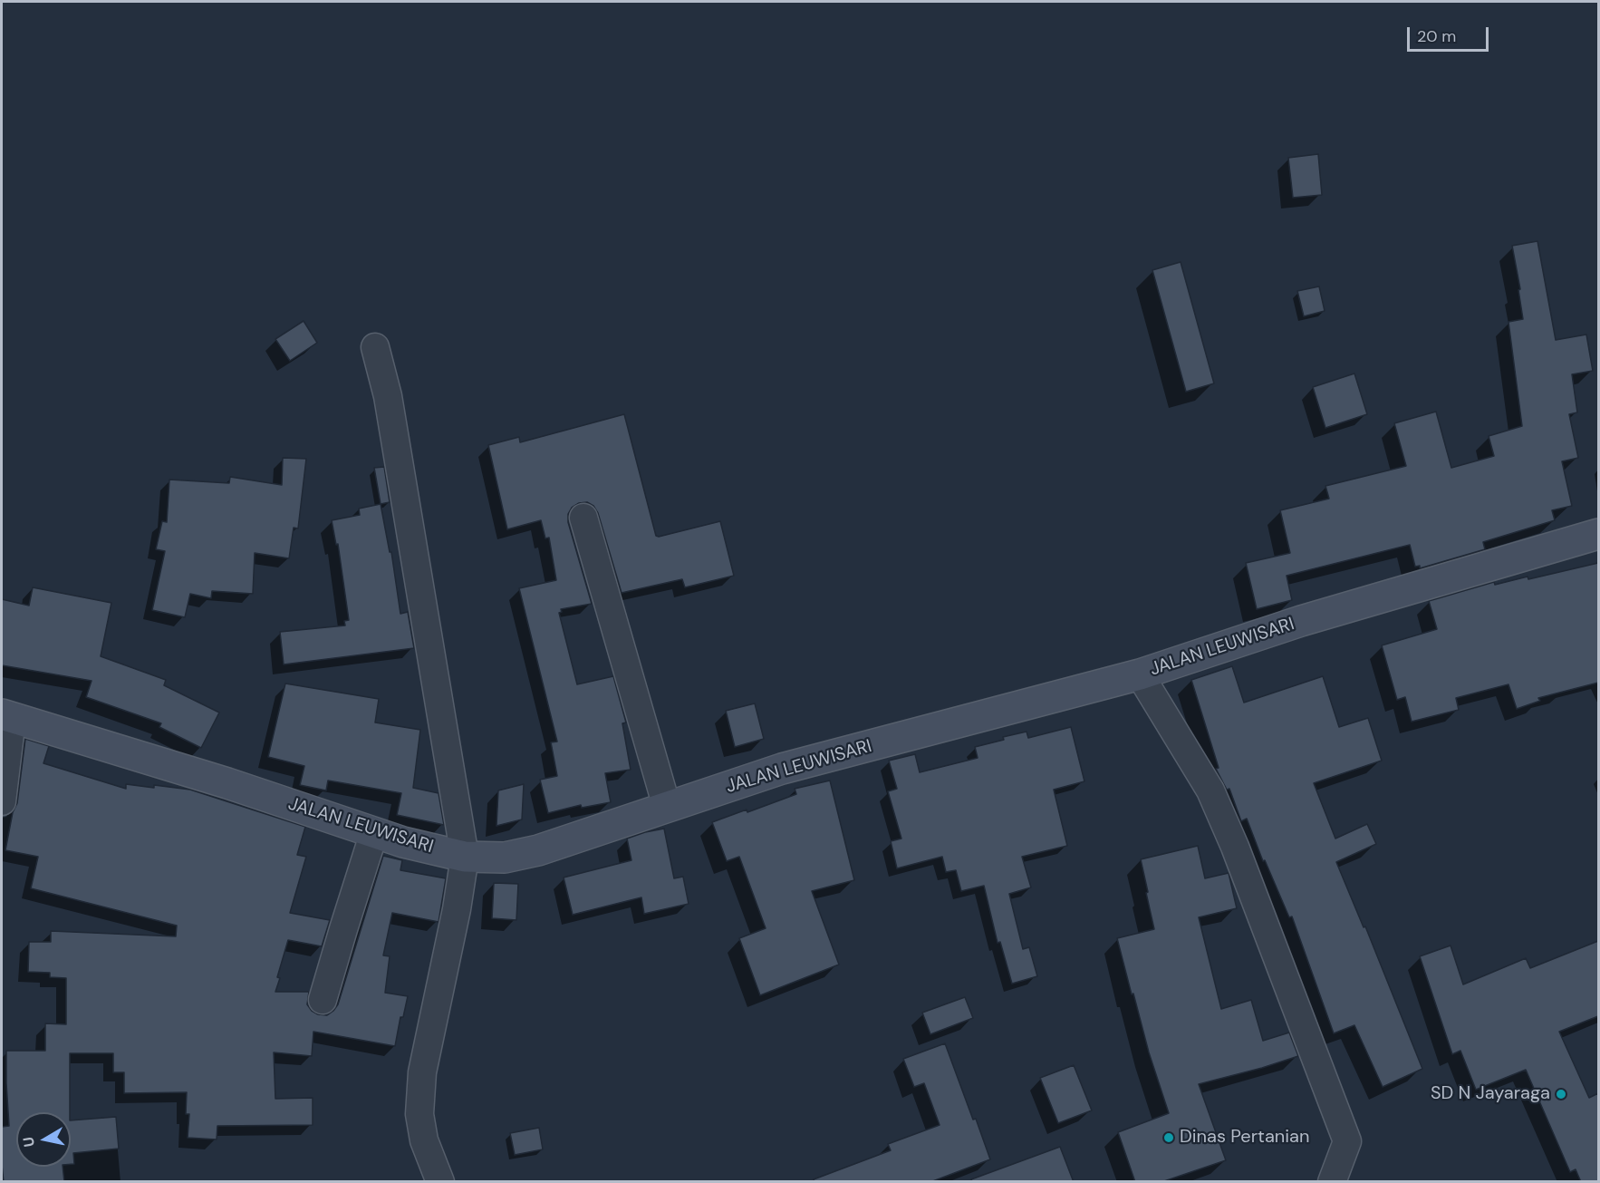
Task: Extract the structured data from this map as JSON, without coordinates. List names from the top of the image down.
{
  "streets": {
    "main road": ["JALAN LEUWISARI"]
  },
  "places": ["SD N Jayaraga", "Dinas Pertanian"],
  "scale_bar": "20 m",
  "north": "left"
}
